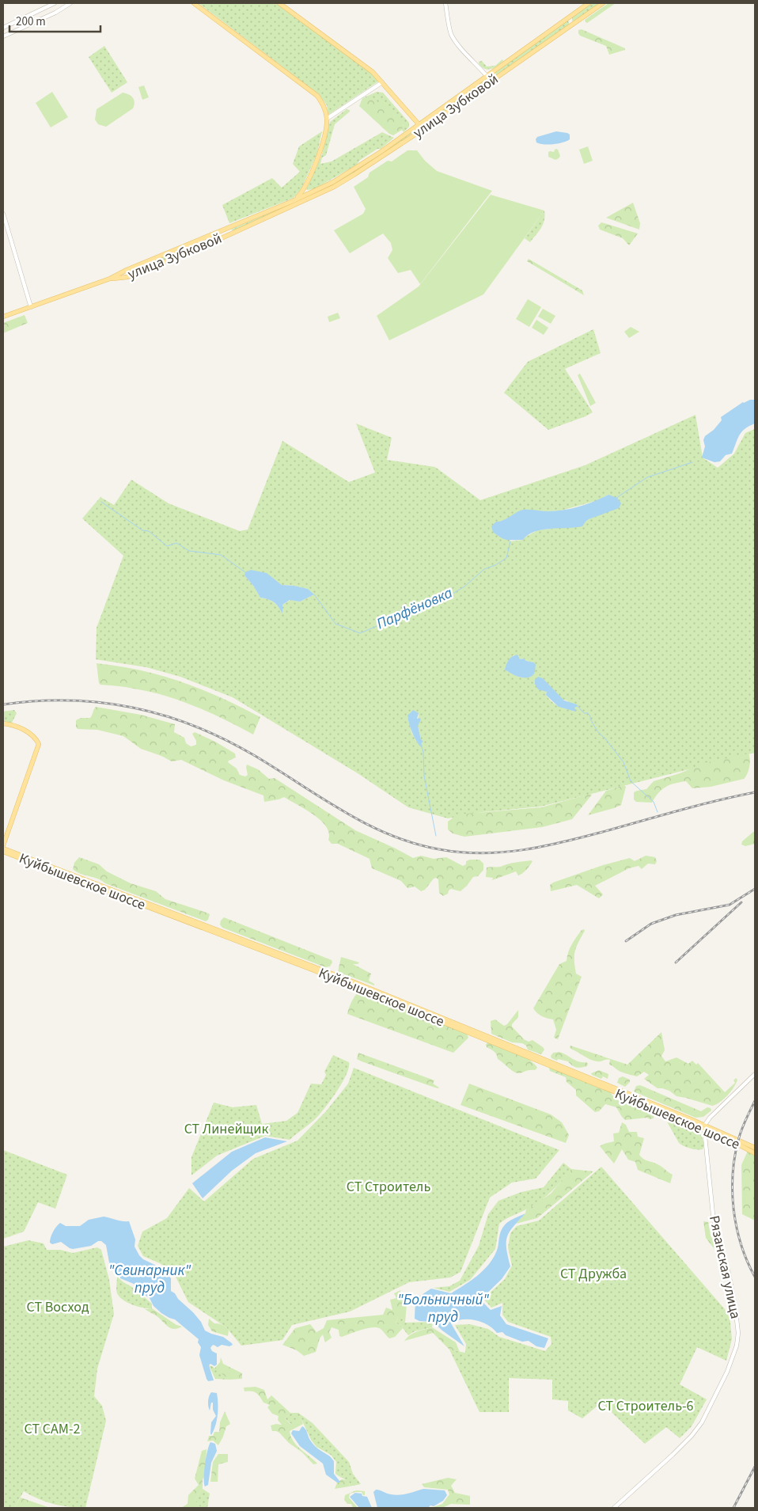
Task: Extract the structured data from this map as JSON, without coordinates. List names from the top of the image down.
{
  "streets": {
    "main road": ["улица Зубковой", "Куйбышевское шоссе"],
    "street": ["Рязанская улица"]
  },
  "crossings": [
    ["Куйбышевское шоссе", "Рязанская улица"]
  ],
  "water": ["Парфёновка", "\"Свинарник\" пруд", "\"Больничный\" пруд"],
  "parks": [
    "СТ Линейщик",
    "СТ Строитель",
    "СТ Дружба",
    "СТ Восход",
    "СТ Строитель-6",
    "СТ САМ-2"
  ],
  "scale_bar": "200 m"
}
